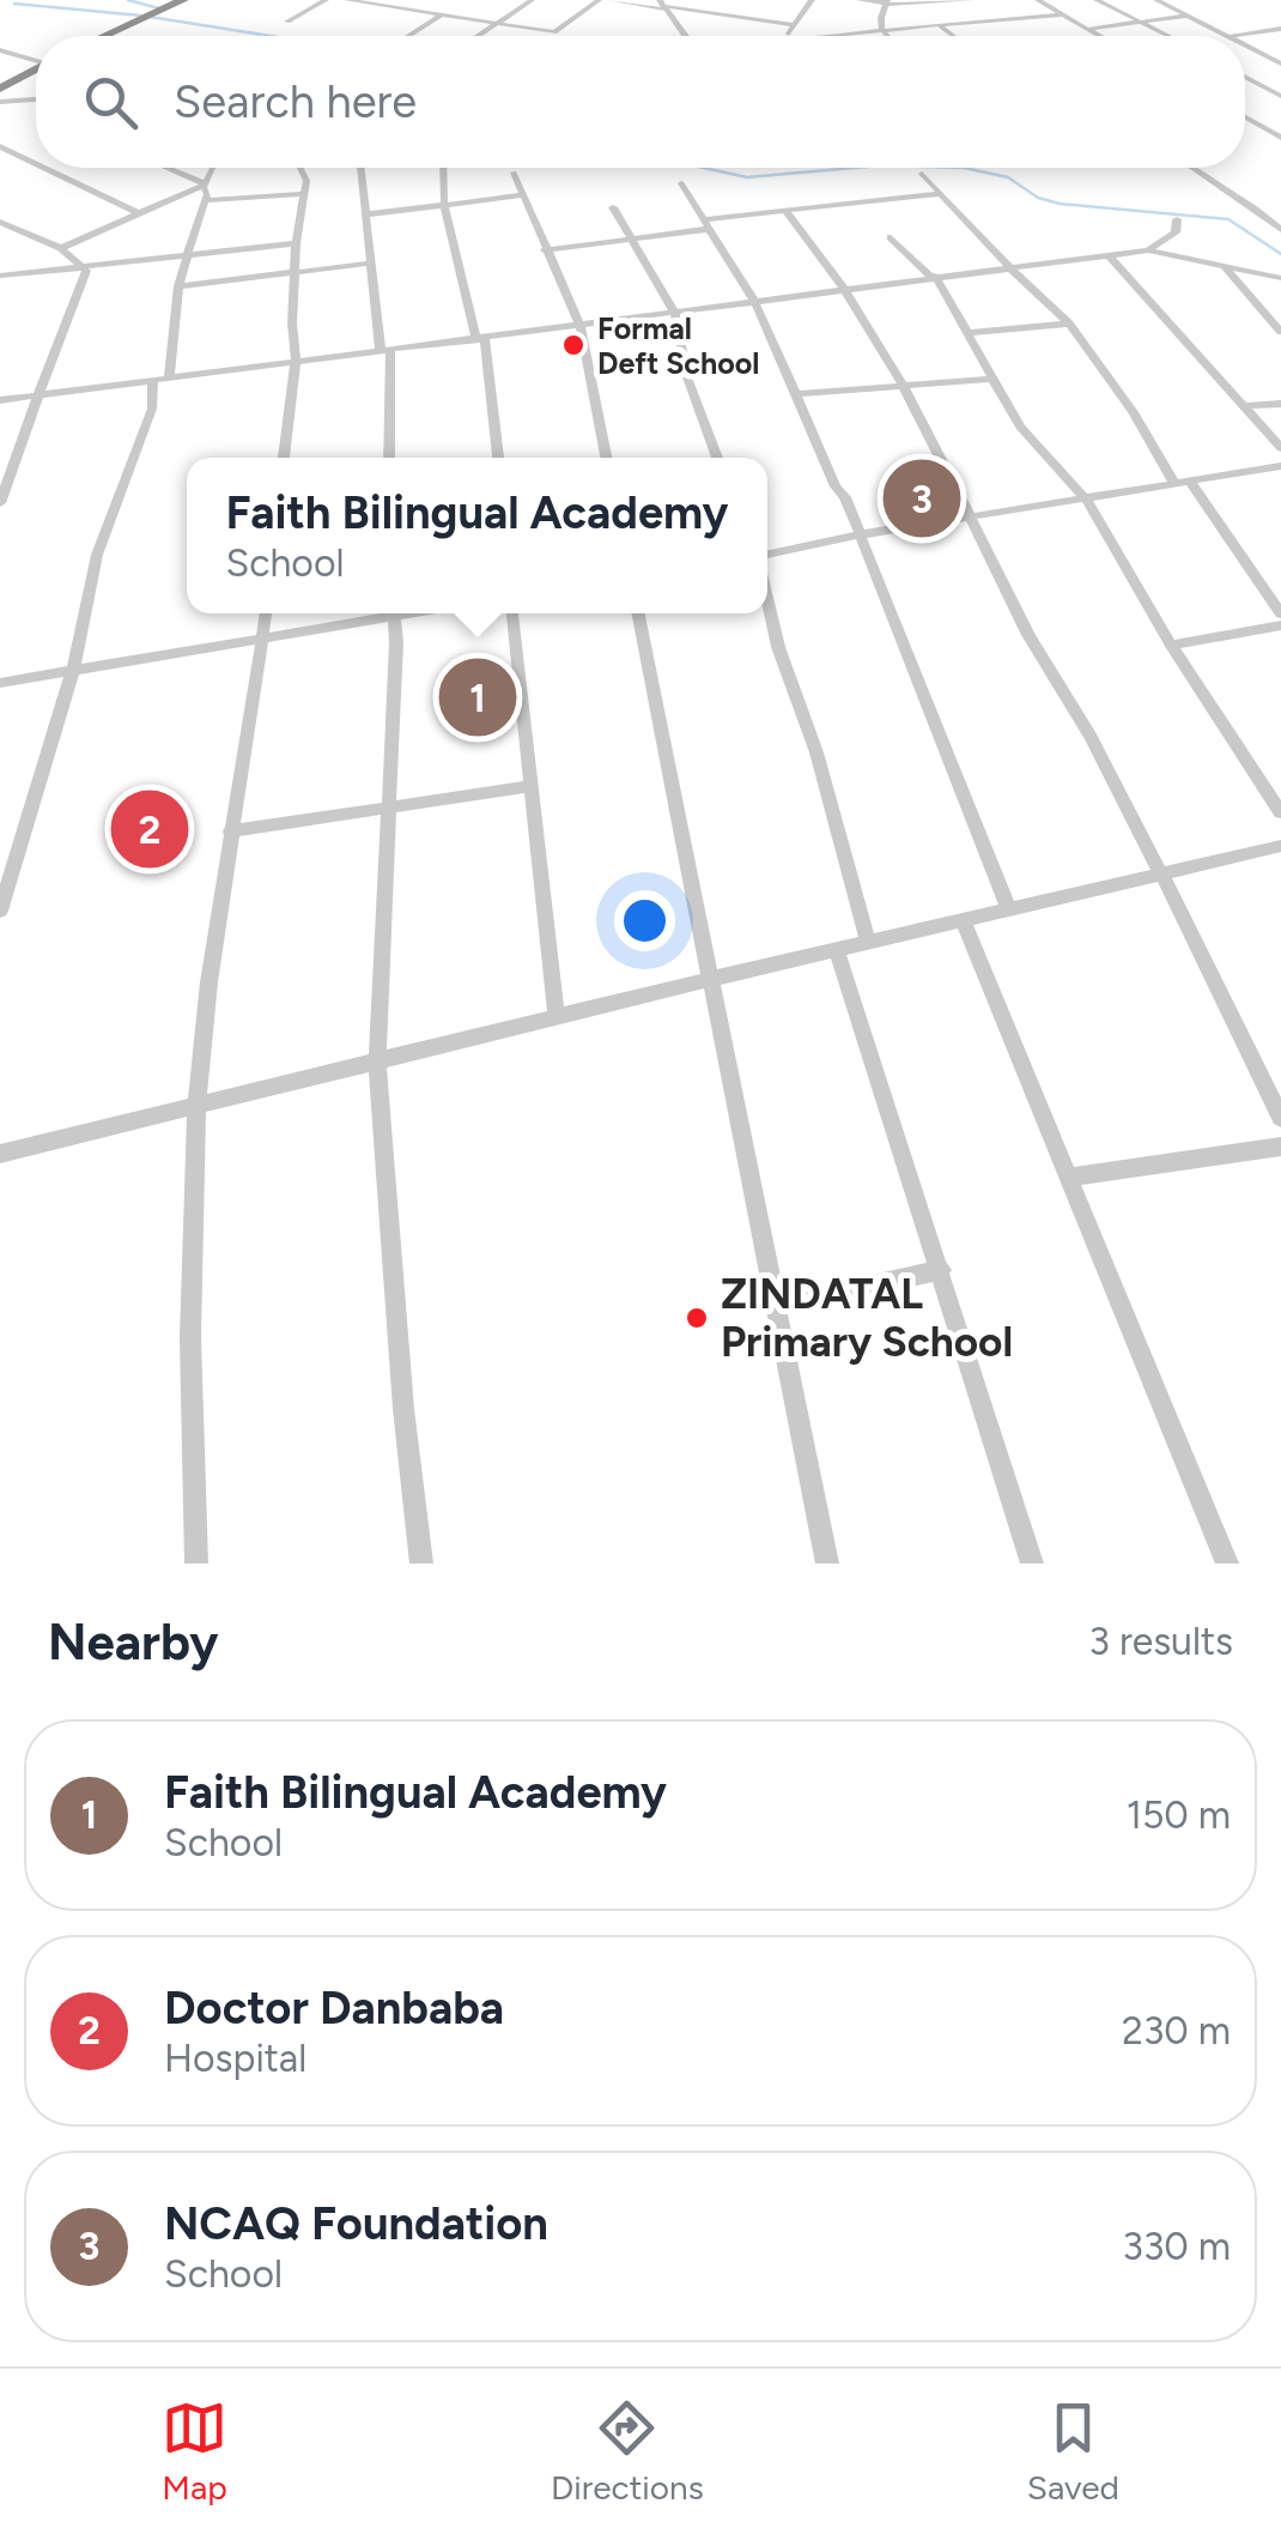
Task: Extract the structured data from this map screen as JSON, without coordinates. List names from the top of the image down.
{
  "places": ["Formal Deft School", "ZINDATAL Primary School"],
  "page": {
    "search": "Search here",
    "pins": ["3", "1", "2"],
    "popup": ["Faith Bilingual Academy", "School"],
    "heading": ["Nearby", "3 results"],
    "list": [
      {
        "mark": "1",
        "name": "Faith Bilingual Academy",
        "note": "School",
        "value": "150 m"
      },
      {
        "mark": "2",
        "name": "Doctor Danbaba",
        "note": "Hospital",
        "value": "230 m"
      },
      {
        "mark": "3",
        "name": "NCAQ Foundation",
        "note": "School",
        "value": "330 m"
      }
    ],
    "nav": ["Map", "Directions", "Saved"]
  }
}
